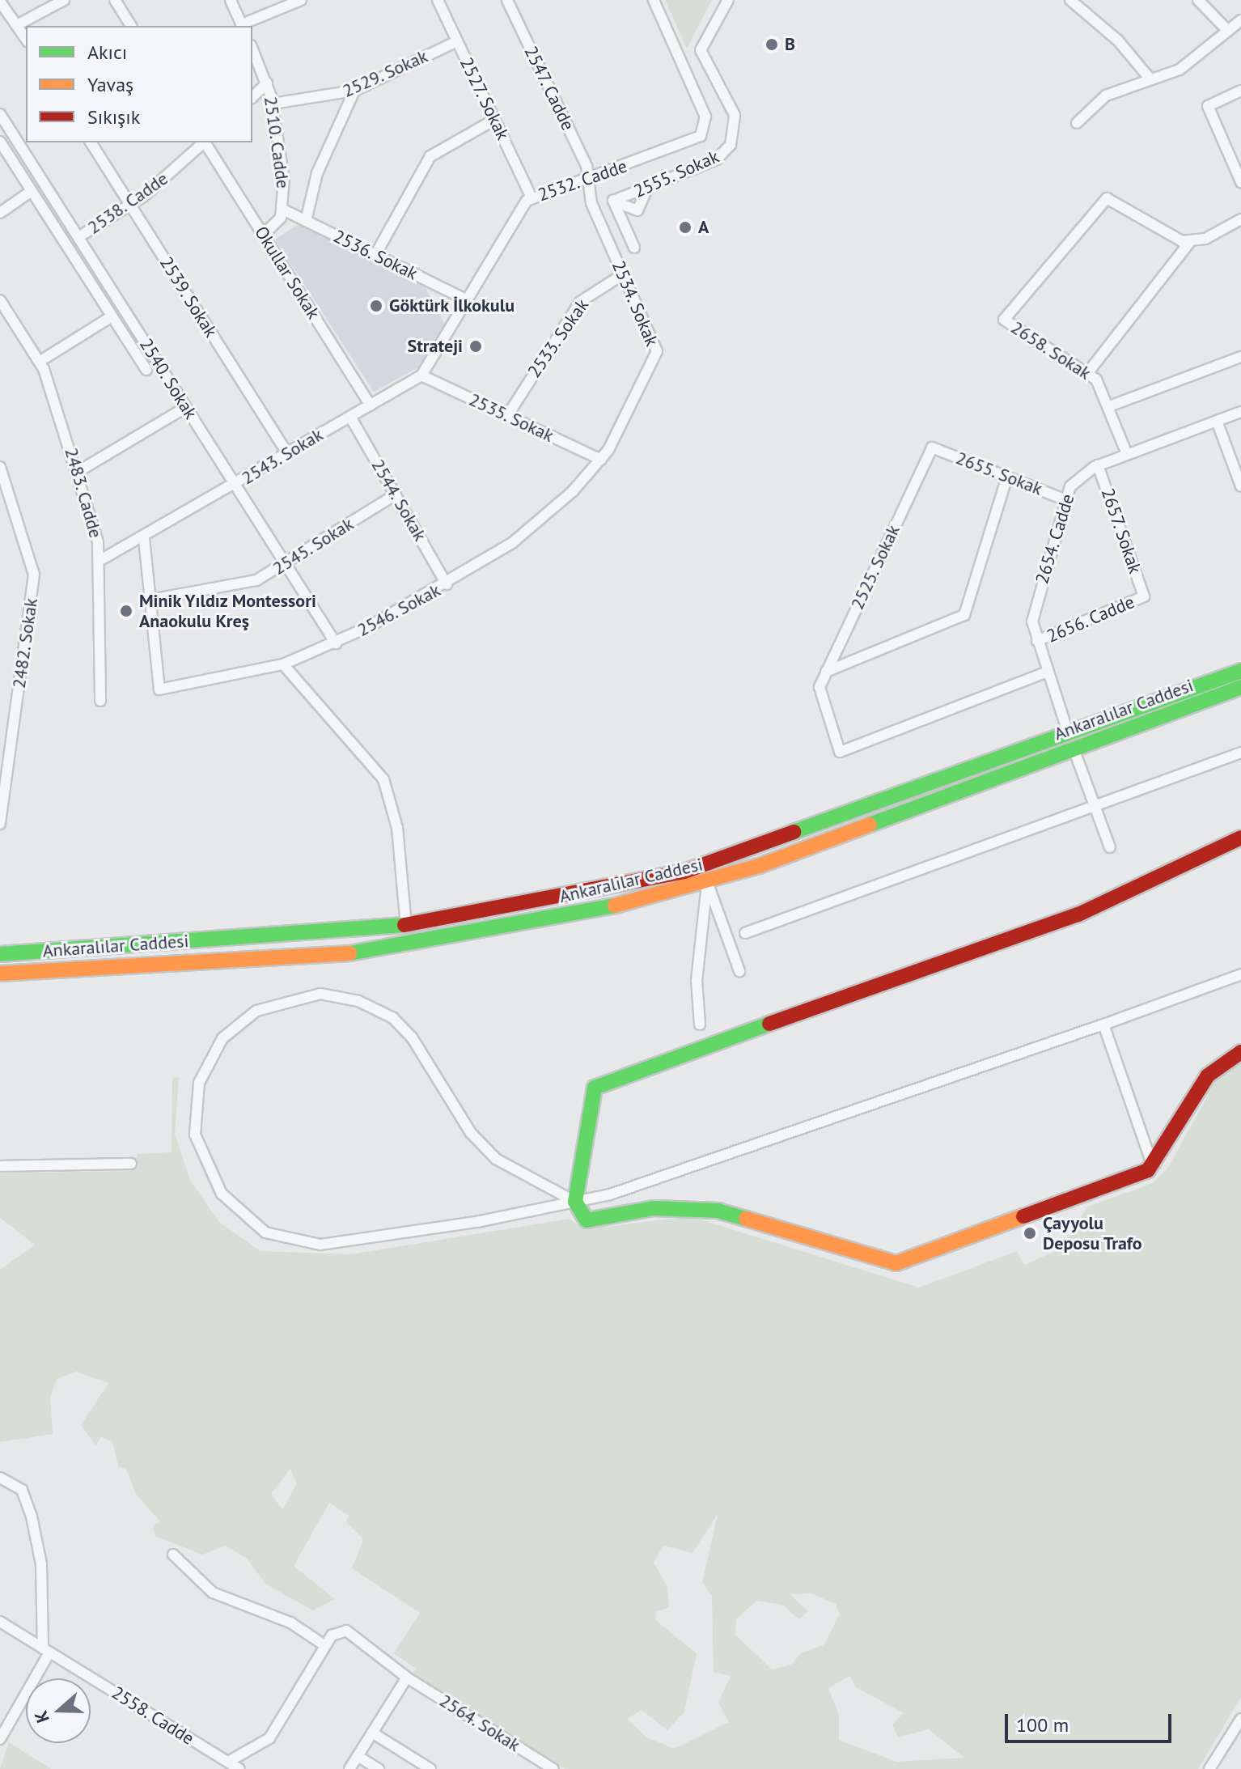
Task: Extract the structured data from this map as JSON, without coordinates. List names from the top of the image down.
{
  "streets": {
    "main road": ["Ankaralılar Caddesi"],
    "street": [
      "2529. Sokak",
      "2547. Cadde",
      "2527. Sokak",
      "2510. Cadde",
      "2555. Sokak",
      "2532. Cadde",
      "2538. Cadde",
      "2536. Sokak",
      "Okullar Sokak",
      "2539. Sokak",
      "2534. Sokak",
      "2533. Sokak",
      "2658. Sokak",
      "2540. Sokak",
      "2535. Sokak",
      "2543. Sokak",
      "2655. Sokak",
      "2483. Cadde",
      "2544. Sokak",
      "2657. Sokak",
      "2654. Cadde",
      "2545. Sokak",
      "2525. Sokak",
      "2546. Sokak",
      "2656. Cadde",
      "2482. Sokak",
      "2558. Cadde",
      "2564. Sokak"
    ]
  },
  "crossings": [
    ["2529. Sokak", "2527. Sokak"],
    ["2529. Sokak", "2510. Cadde"],
    ["2547. Cadde", "2532. Cadde"],
    ["2547. Cadde", "2534. Sokak"],
    ["2527. Sokak", "2532. Cadde"],
    ["2510. Cadde", "2536. Sokak"],
    ["2510. Cadde", "Okullar Sokak"],
    ["2532. Cadde", "2536. Sokak"],
    ["2532. Cadde", "2534. Sokak"],
    ["2532. Cadde", "2535. Sokak"],
    ["2532. Cadde", "2543. Sokak"],
    ["2538. Cadde", "2539. Sokak"],
    ["2538. Cadde", "2540. Sokak"],
    ["Okullar Sokak", "2543. Sokak"],
    ["2539. Sokak", "2543. Sokak"],
    ["2534. Sokak", "2533. Sokak"],
    ["2534. Sokak", "2535. Sokak"],
    ["2534. Sokak", "2546. Sokak"],
    ["2533. Sokak", "2535. Sokak"],
    ["2658. Sokak", "2654. Cadde"],
    ["2540. Sokak", "2543. Sokak"],
    ["2540. Sokak", "2545. Sokak"],
    ["2540. Sokak", "2546. Sokak"],
    ["2535. Sokak", "2543. Sokak"],
    ["2535. Sokak", "2546. Sokak"],
    ["2543. Sokak", "2483. Cadde"],
    ["2543. Sokak", "2544. Sokak"],
    ["2655. Sokak", "2654. Cadde"],
    ["2655. Sokak", "2525. Sokak"],
    ["2544. Sokak", "2545. Sokak"],
    ["2544. Sokak", "2546. Sokak"],
    ["2657. Sokak", "2654. Cadde"],
    ["2657. Sokak", "2656. Cadde"],
    ["2654. Cadde", "2525. Sokak"],
    ["2654. Cadde", "2656. Cadde"],
    ["2654. Cadde", "Ankaralılar Caddesi"],
    ["2545. Sokak", "2546. Sokak"]
  ],
  "places": [
    "B",
    "A",
    "Göktürk İlkokulu",
    "Strateji",
    "Minik Yıldız Montessori Anaokulu Kreş",
    "Çayyolu Deposu Trafo"
  ],
  "legend": ["Akıcı", "Yavaş", "Sıkışık"],
  "scale_bar": "100 m",
  "north": "left"
}
